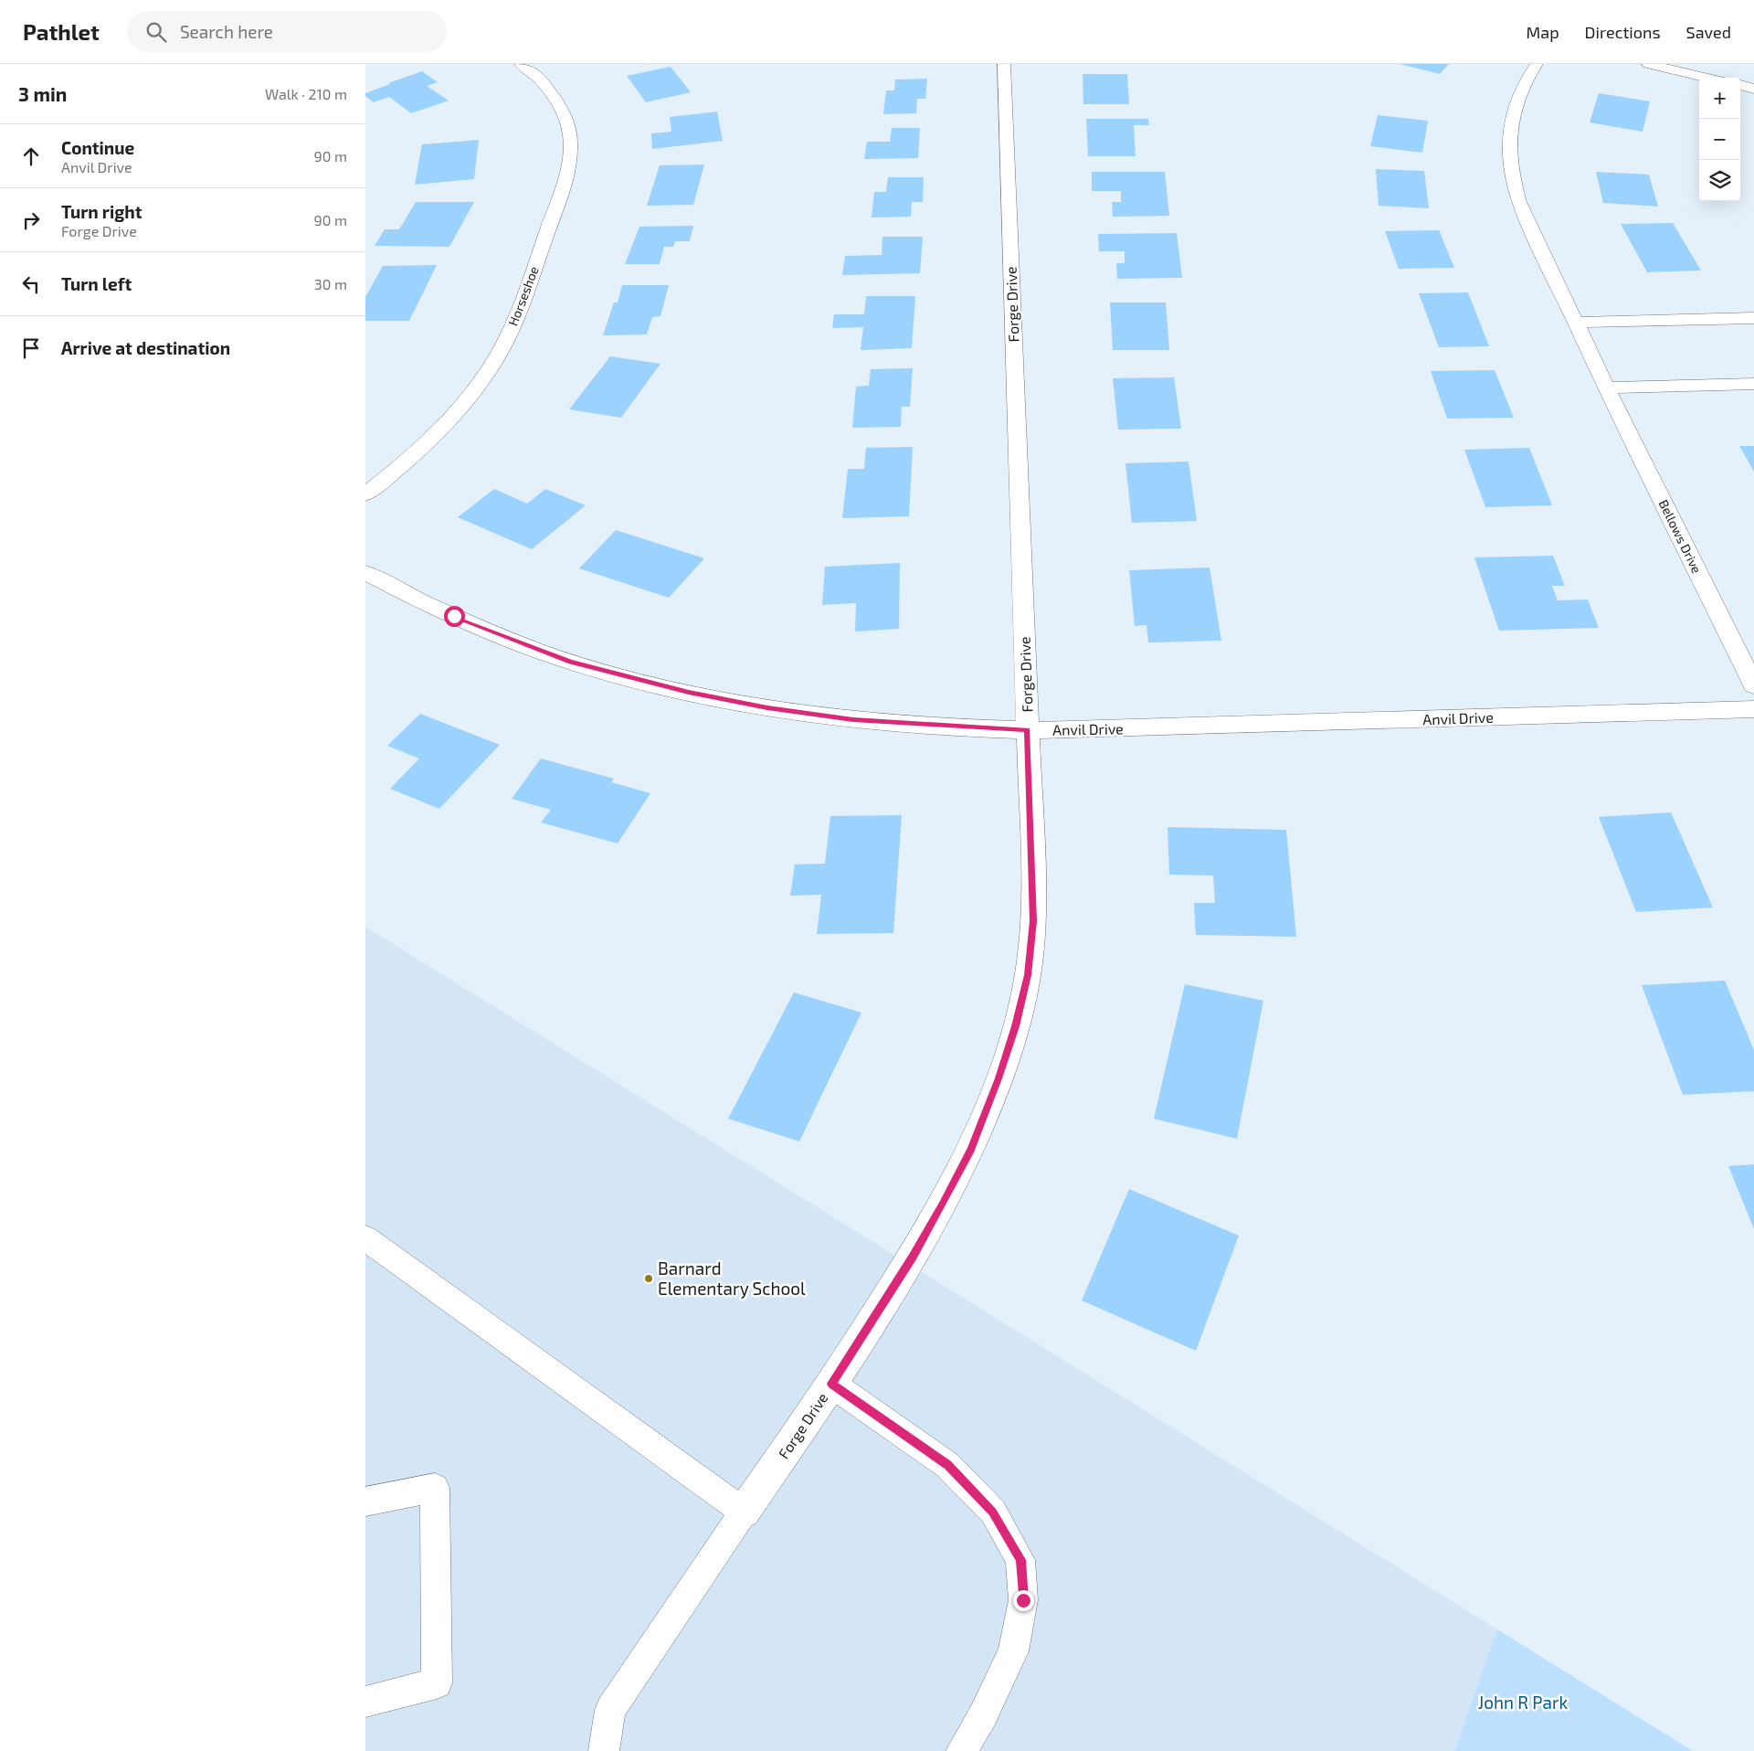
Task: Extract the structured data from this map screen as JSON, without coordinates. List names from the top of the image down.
{
  "streets": {
    "street": [
      "Horseshoe",
      "Forge Drive",
      "Bellows Drive",
      "Anvil Drive"
    ]
  },
  "crossings": [
    ["Forge Drive", "Anvil Drive"]
  ],
  "parks": ["John R Park"],
  "places": ["Barnard Elementary School"],
  "page": {
    "header": "Pathlet",
    "search": "Search here",
    "nav": ["Map", "Directions", "Saved"],
    "heading": ["3 min", "Walk · 210 m"],
    "map_buttons": ["+", "−"],
    "list": [
      ["Continue", "Anvil Drive", "90 m"],
      ["Turn right", "Forge Drive", "90 m"],
      ["Turn left", "30 m"],
      "Arrive at destination"
    ]
  }
}
